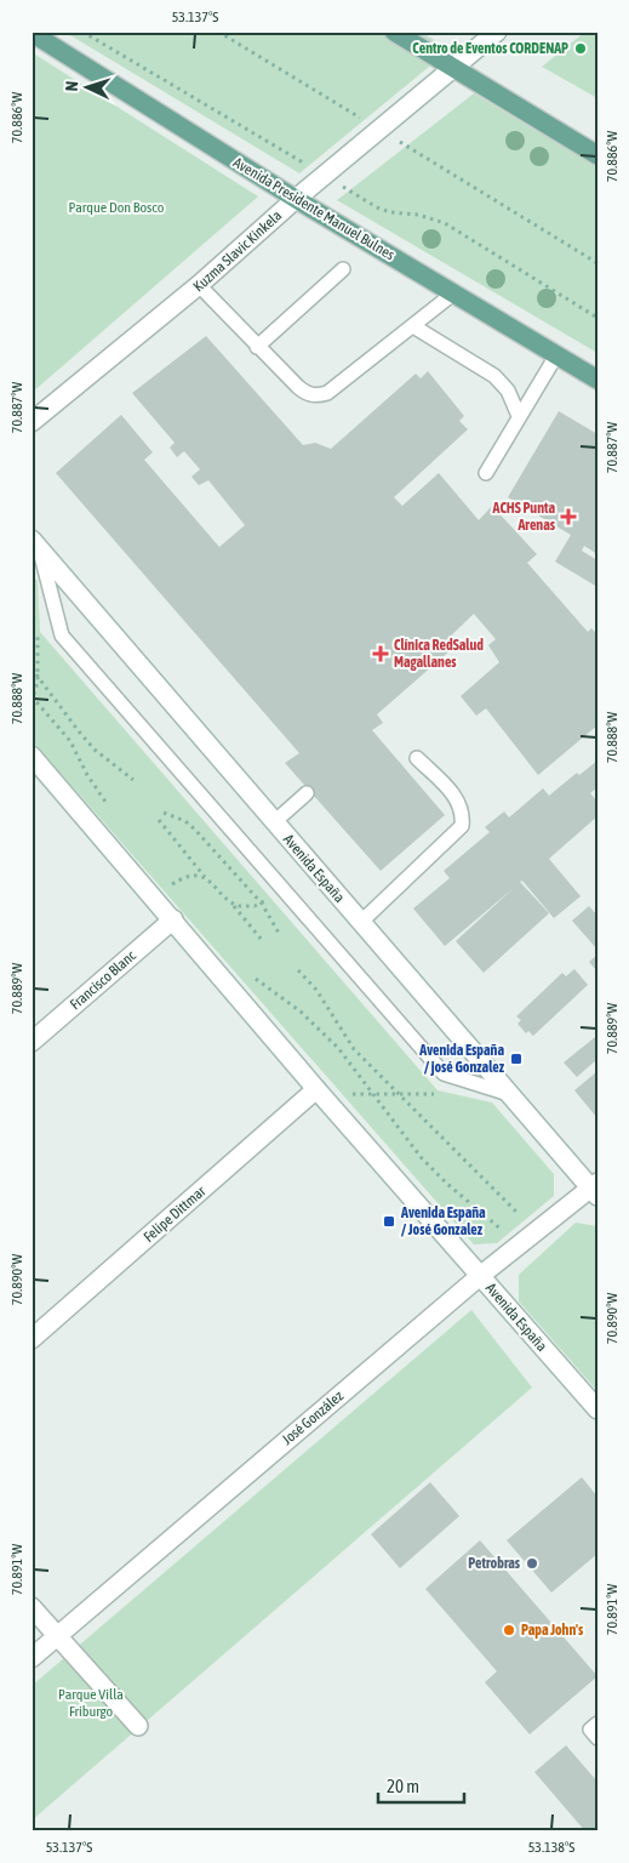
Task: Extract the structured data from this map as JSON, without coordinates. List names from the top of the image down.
{
  "streets": {
    "main road": ["Avenida Presidente Manuel Bulnes"],
    "street": [
      "Kuzma Slavic Kinkela",
      "Avenida España",
      "Francisco Blanc",
      "Felipe Dittmar",
      "José González"
    ]
  },
  "crossings": [
    ["Avenida Presidente Manuel Bulnes", "Kuzma Slavic Kinkela"],
    ["Avenida España", "Francisco Blanc"],
    ["Avenida España", "Felipe Dittmar"],
    ["Avenida España", "José González"]
  ],
  "parks": ["Parque Don Bosco", "Parque Villa Friburgo"],
  "places": {
    "other": ["Centro de Eventos CORDENAP", "Petrobras", "Papa John's"],
    "health": ["ACHS Punta Arenas", "Clínica RedSalud Magallanes"],
    "transit": ["Avenida España / josé Gonzalez", "Avenida España / José Gonzalez"]
  },
  "scale_bar": "20 m",
  "north": "left",
  "coordinates": [
    "53.137°S",
    "70.886°W",
    "70.887°W",
    "70.888°W",
    "70.889°W",
    "70.890°W",
    "70.891°W",
    "53.138°S"
  ]
}
